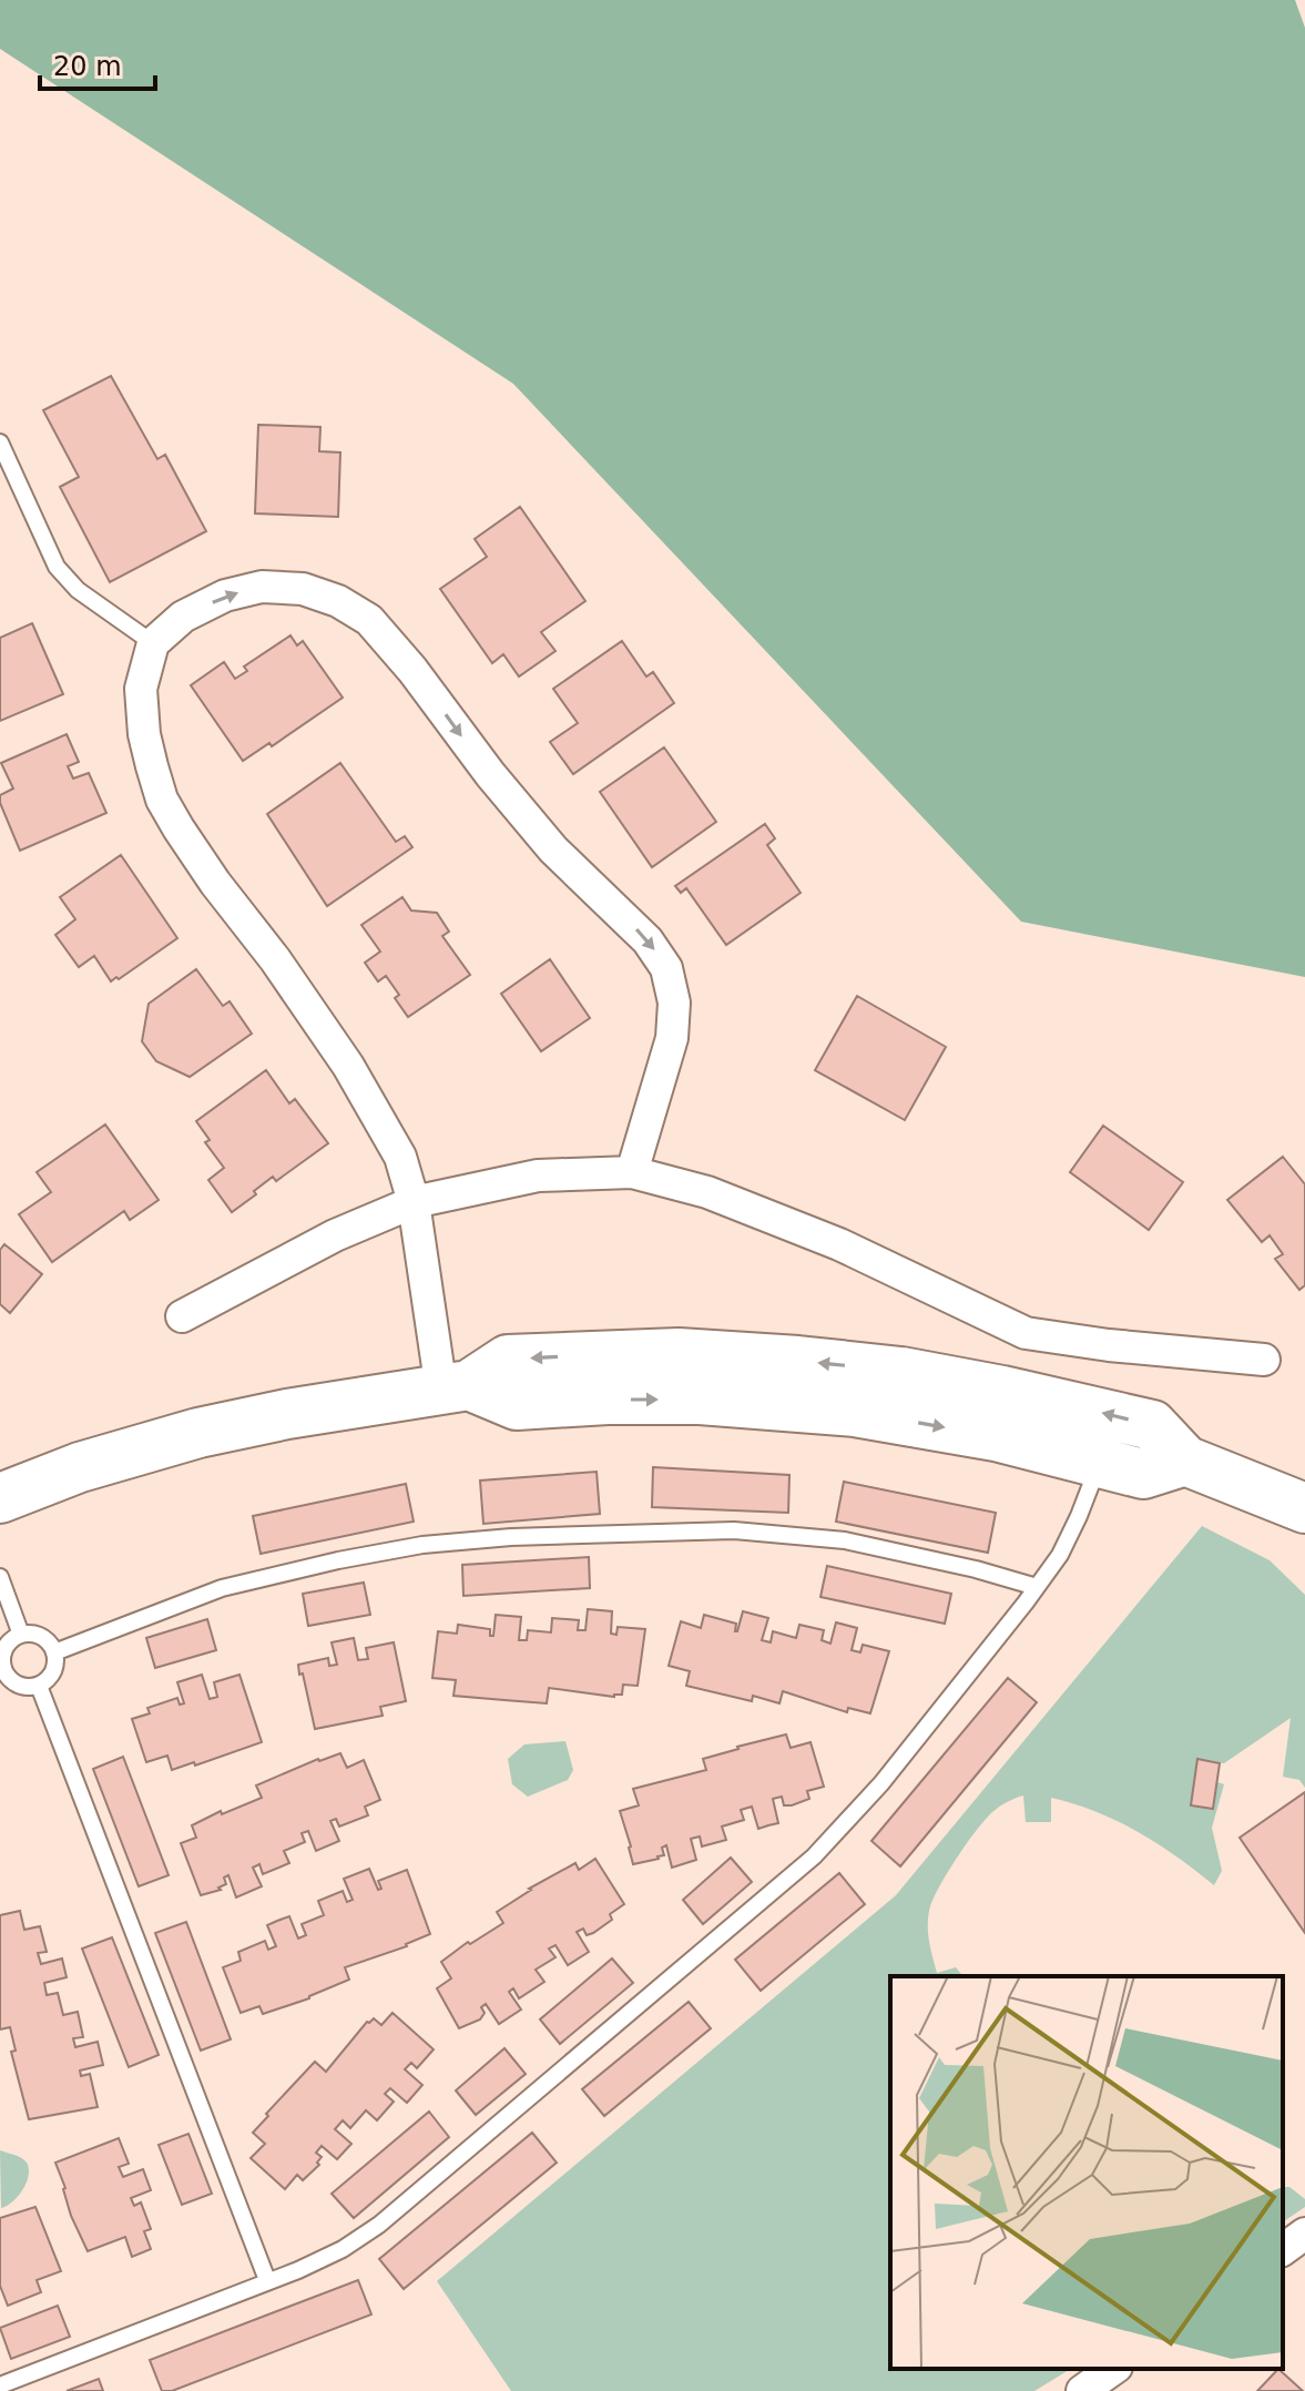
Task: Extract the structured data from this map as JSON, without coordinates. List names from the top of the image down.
{
  "scale_bar": "20 m"
}
